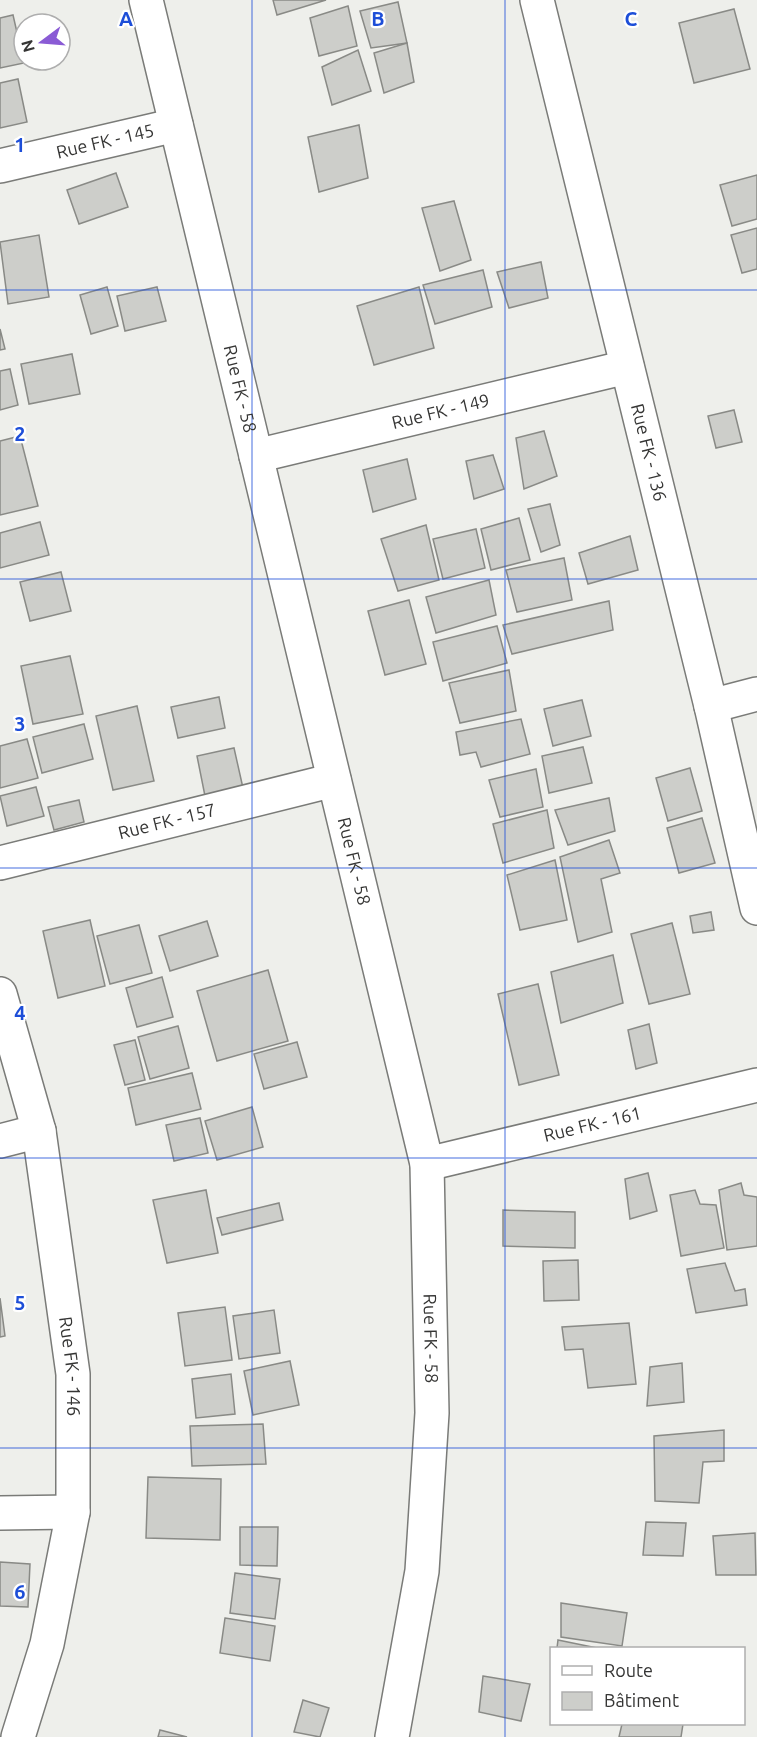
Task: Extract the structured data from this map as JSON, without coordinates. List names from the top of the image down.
{
  "streets": {
    "street": [
      "Rue FK - 145",
      "Rue FK - 58",
      "Rue FK - 149",
      "Rue FK - 136",
      "Rue FK - 157",
      "Rue FK - 161",
      "Rue FK - 146"
    ]
  },
  "crossings": [
    ["Rue FK - 145", "Rue FK - 58"],
    ["Rue FK - 58", "Rue FK - 149"],
    ["Rue FK - 58", "Rue FK - 157"],
    ["Rue FK - 58", "Rue FK - 161"],
    ["Rue FK - 149", "Rue FK - 136"]
  ],
  "legend": ["Route", "Bâtiment"],
  "north": "left",
  "grid": {
    "columns": ["A", "B", "C"],
    "rows": [
      "1",
      "2",
      "3",
      "4",
      "5",
      "6"
    ]
  }
}
